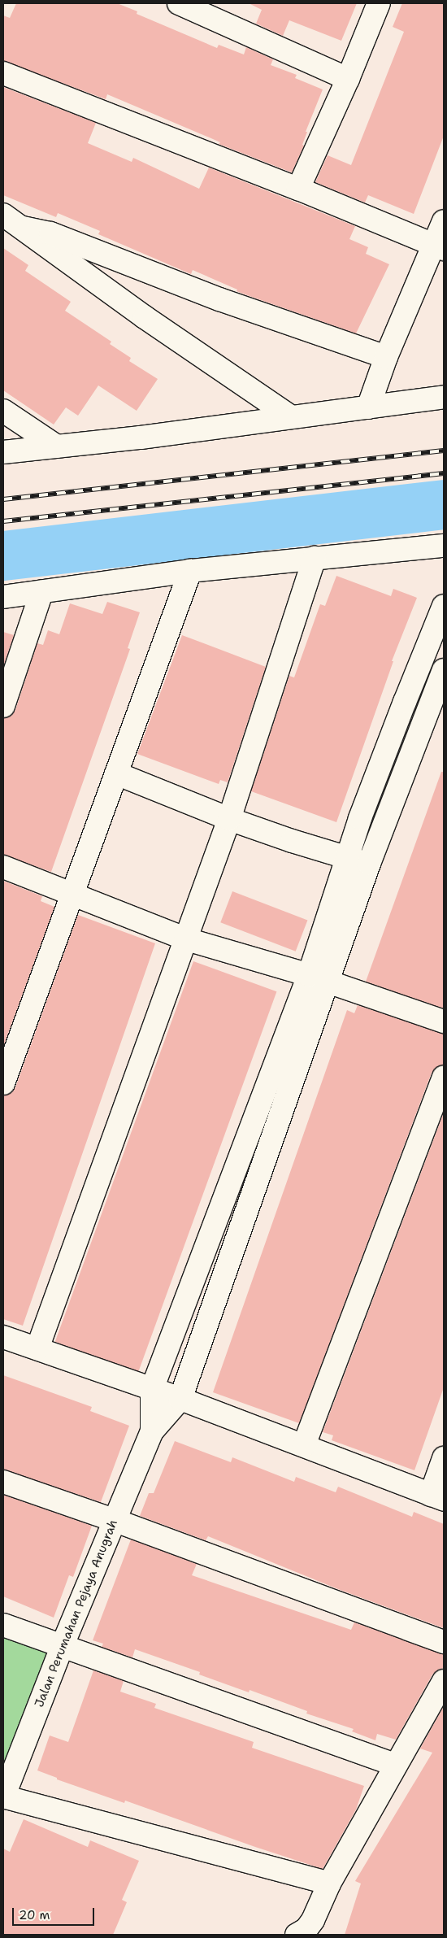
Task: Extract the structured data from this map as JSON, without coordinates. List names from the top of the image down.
{
  "streets": {
    "street": ["Jalan Perumahan Pejaya Anugrah"]
  },
  "scale_bar": "20 m"
}
